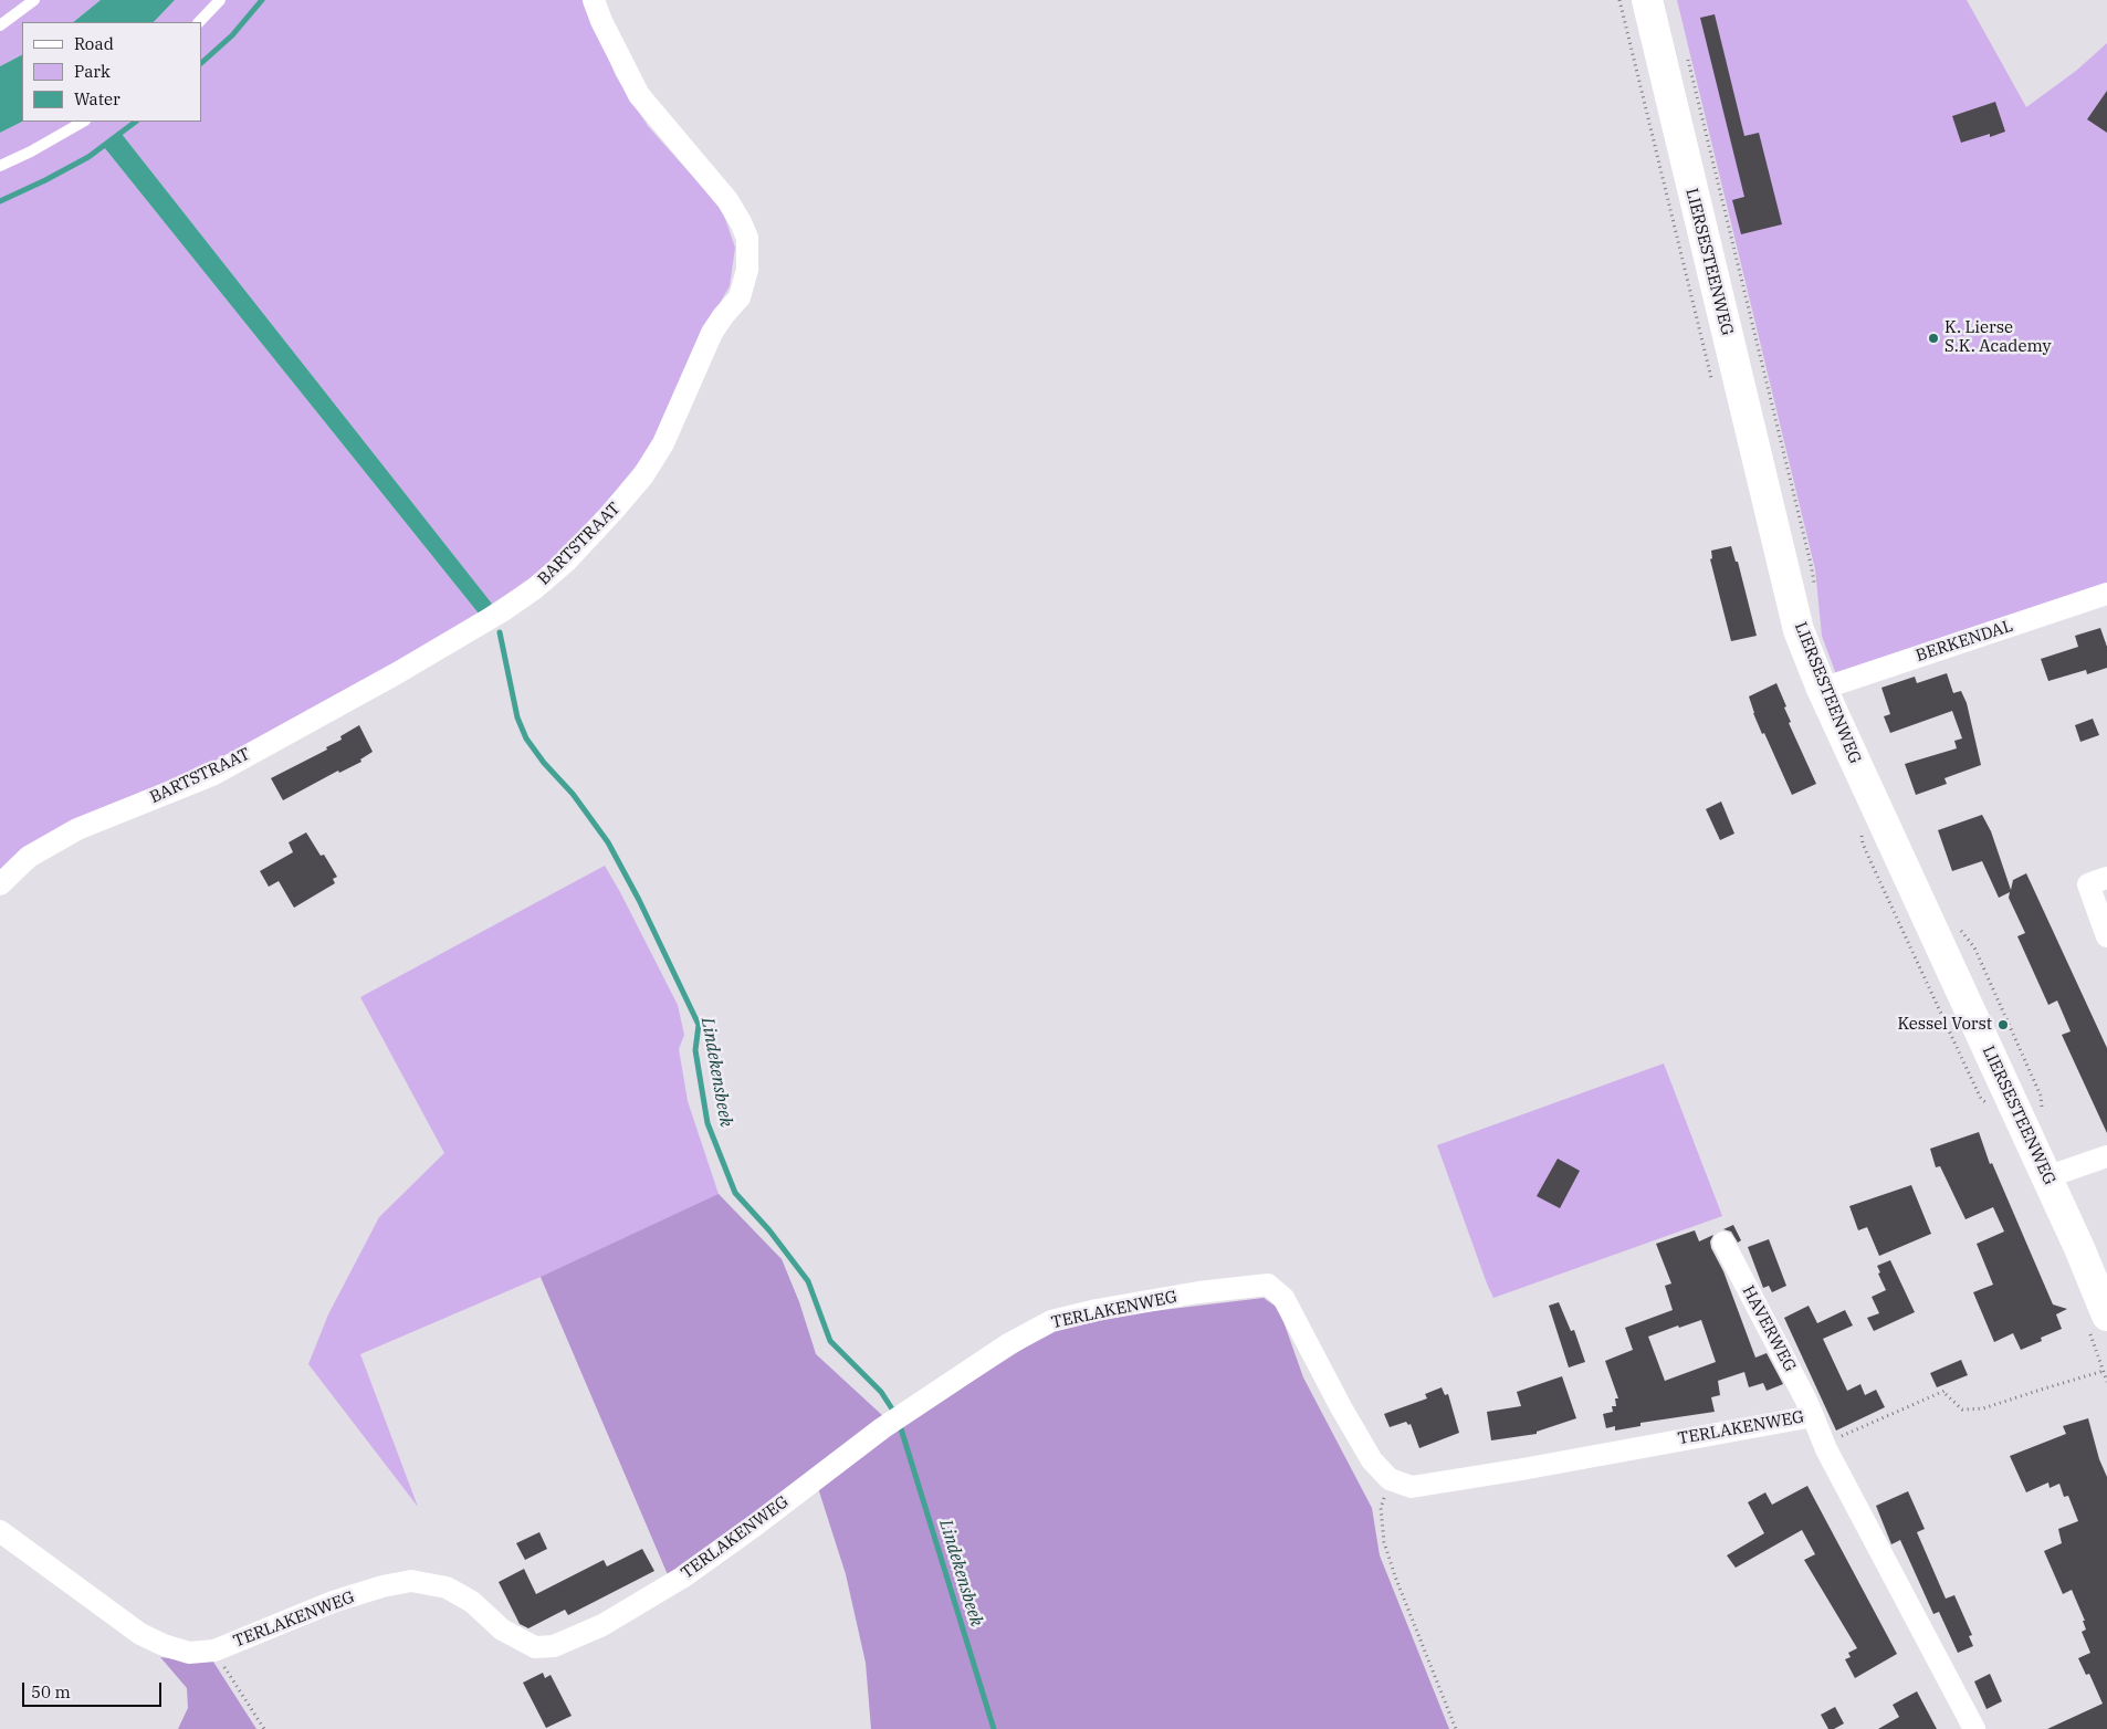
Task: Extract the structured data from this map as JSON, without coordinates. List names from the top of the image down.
{
  "streets": {
    "main road": ["LIERSESTEENWEG"],
    "street": [
      "BARTSTRAAT",
      "BERKENDAL",
      "TERLAKENWEG",
      "HAVERWEG"
    ]
  },
  "crossings": [
    ["LIERSESTEENWEG", "BERKENDAL"],
    ["TERLAKENWEG", "HAVERWEG"]
  ],
  "water": ["Lindekensbeek"],
  "places": ["K. Lierse S.K. Academy", "Kessel Vorst"],
  "legend": ["Road", "Park", "Water"],
  "scale_bar": "50 m"
}
